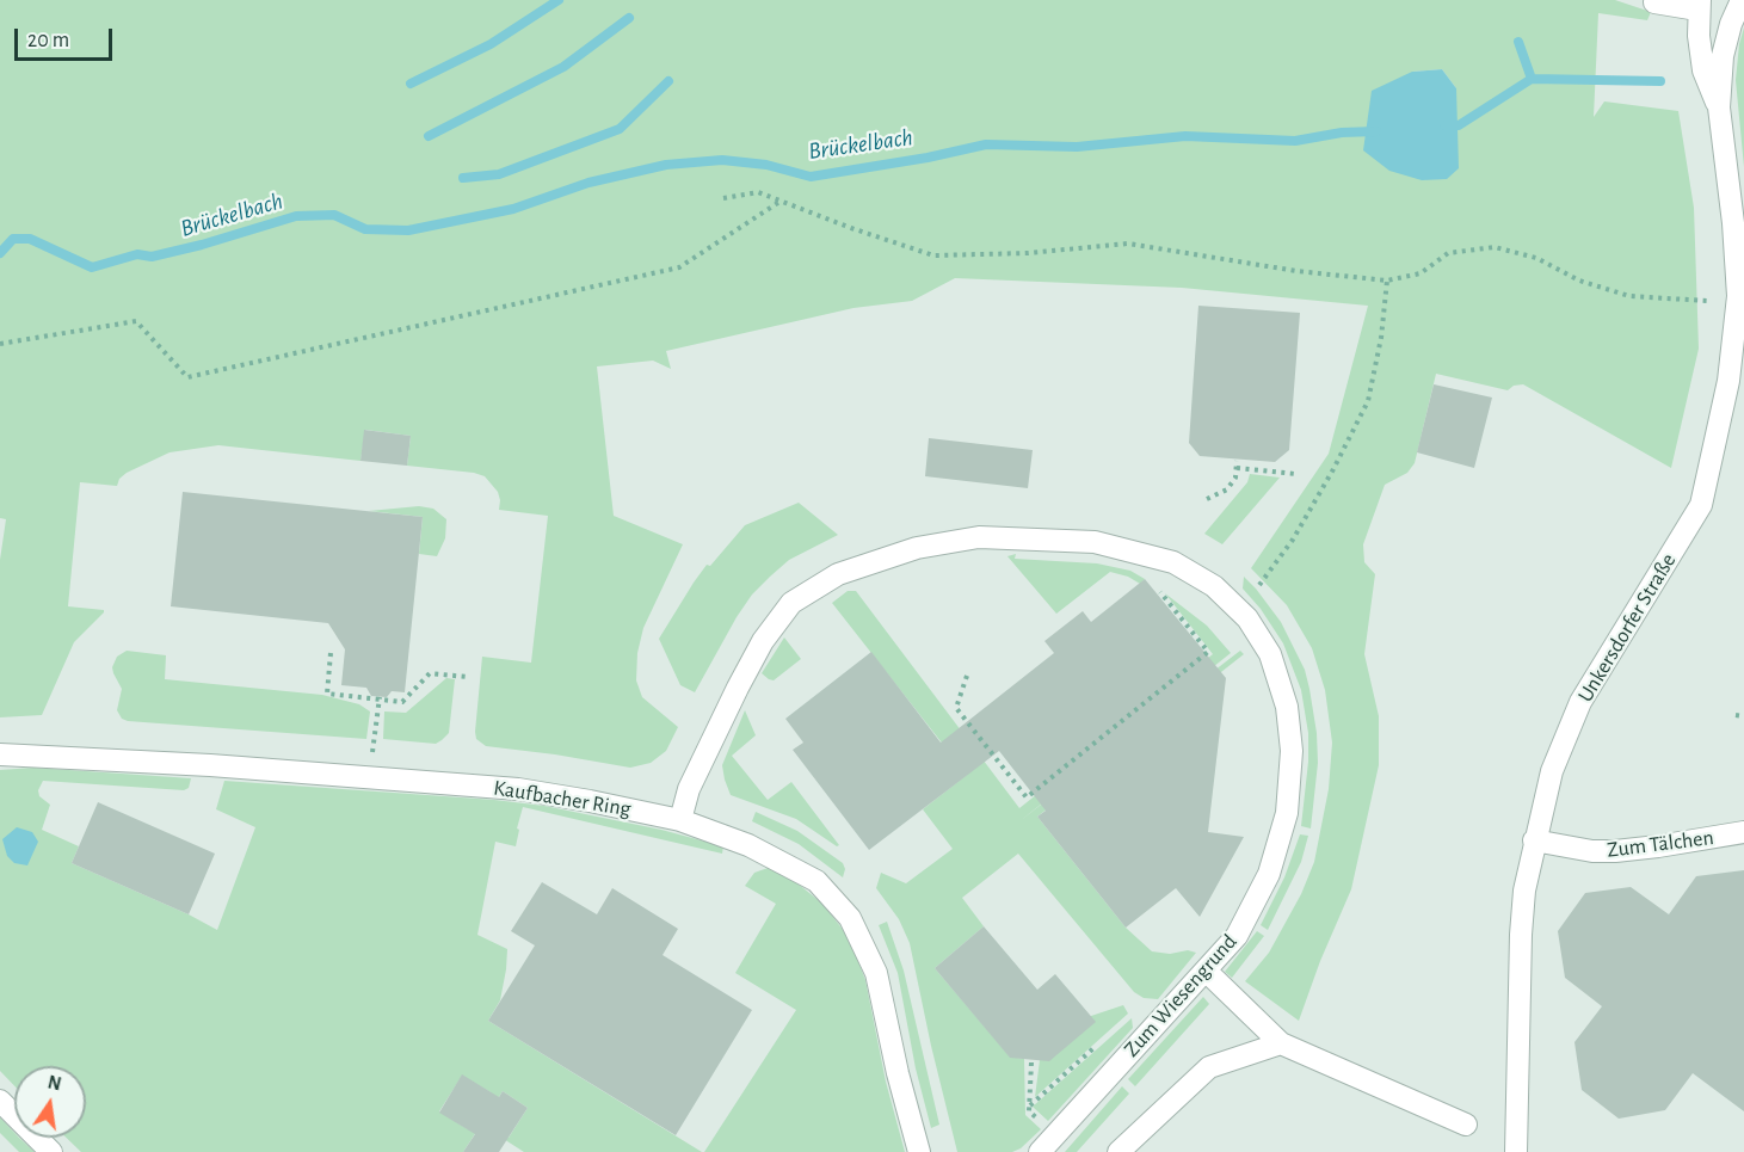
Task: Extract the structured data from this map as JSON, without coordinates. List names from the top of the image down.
{
  "streets": {
    "street": [
      "Unkersdorfer Straße",
      "Kaufbacher Ring",
      "Zum Tälchen",
      "Zum Wiesengrund"
    ]
  },
  "crossings": [
    ["Unkersdorfer Straße", "Zum Tälchen"],
    ["Kaufbacher Ring", "Zum Wiesengrund"]
  ],
  "water": ["Brückelbach"],
  "scale_bar": "20 m",
  "north": "top"
}
